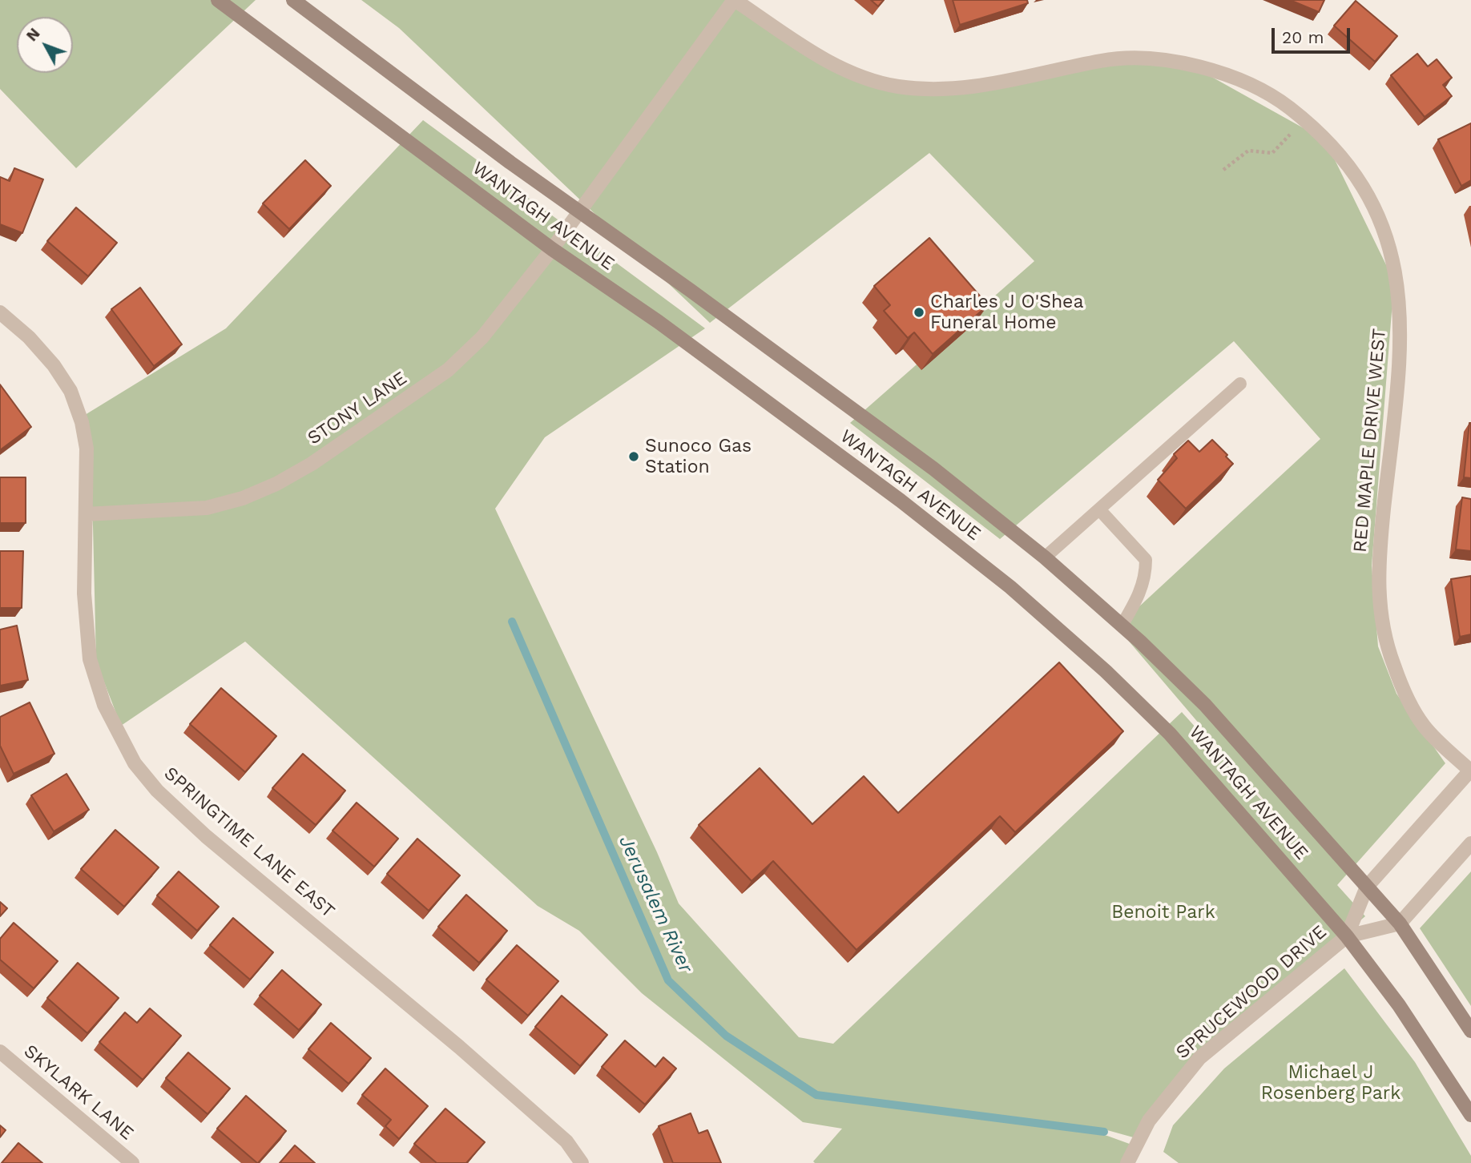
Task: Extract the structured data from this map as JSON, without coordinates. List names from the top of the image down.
{
  "streets": {
    "main road": ["WANTAGH AVENUE"],
    "street": [
      "STONY LANE",
      "RED MAPLE DRIVE WEST",
      "SPRINGTIME LANE EAST",
      "SPRUCEWOOD DRIVE",
      "SKYLARK LANE"
    ]
  },
  "crossings": [
    ["WANTAGH AVENUE", "STONY LANE"],
    ["WANTAGH AVENUE", "RED MAPLE DRIVE WEST"],
    ["WANTAGH AVENUE", "SPRUCEWOOD DRIVE"],
    ["STONY LANE", "RED MAPLE DRIVE WEST"],
    ["STONY LANE", "SPRINGTIME LANE EAST"],
    ["RED MAPLE DRIVE WEST", "SPRUCEWOOD DRIVE"]
  ],
  "water": ["Jerusalem River"],
  "parks": ["Benoit Park", "Michael J Rosenberg Park"],
  "places": ["Charles J O'Shea Funeral Home", "Sunoco Gas Station"],
  "scale_bar": "20 m",
  "north": "top left"
}
